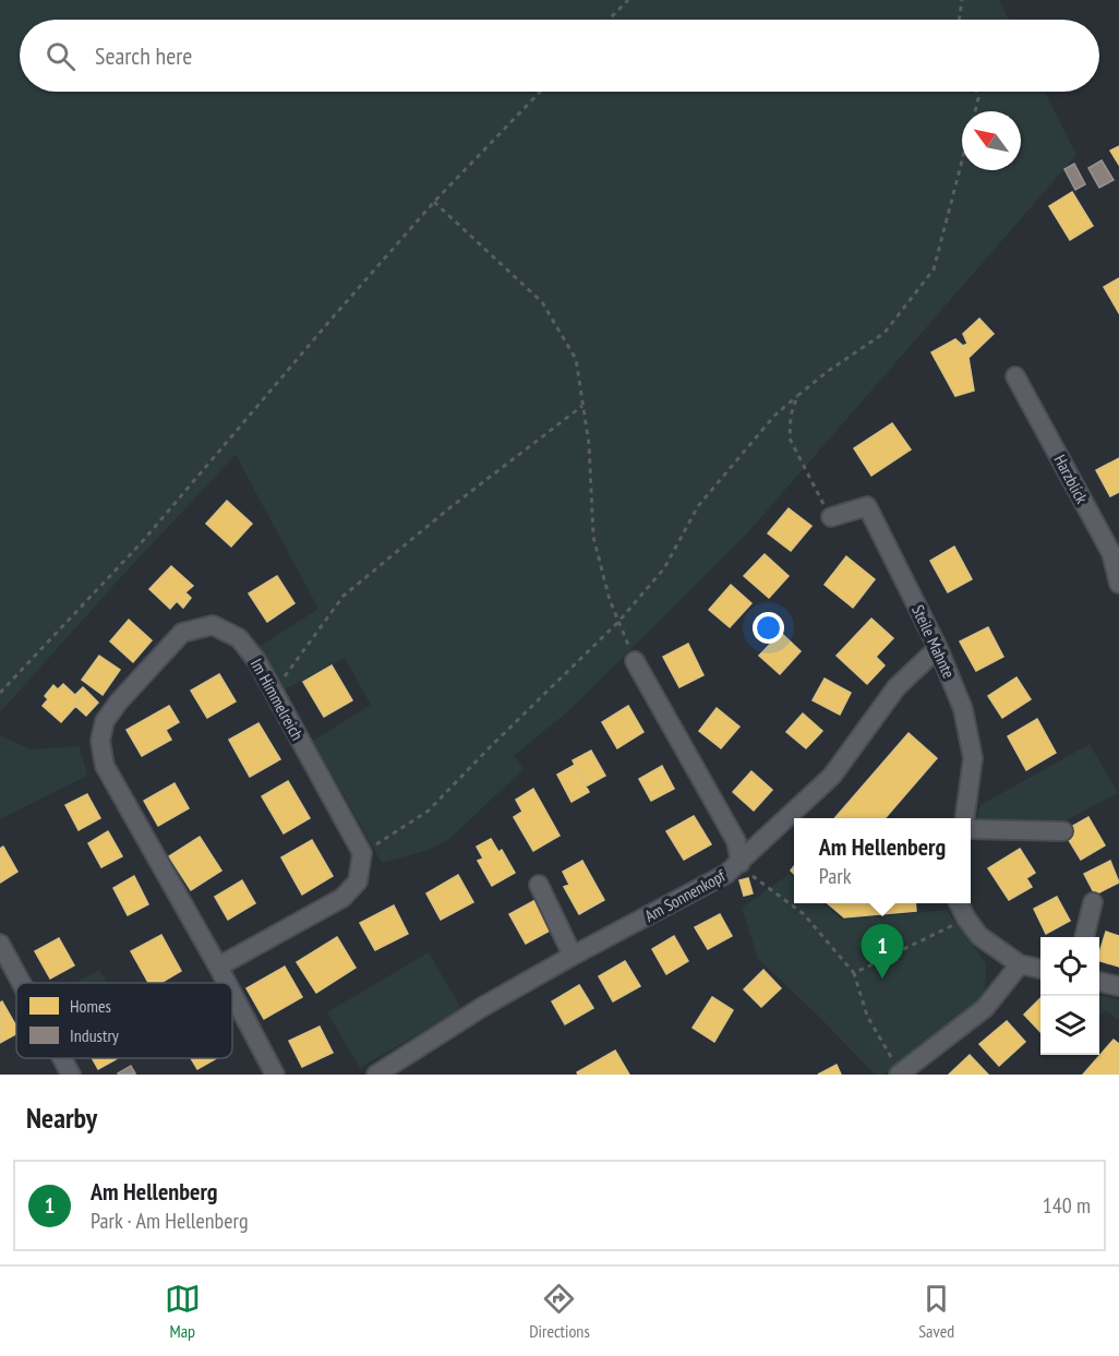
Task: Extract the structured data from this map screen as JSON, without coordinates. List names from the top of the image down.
{
  "streets": {
    "street": [
      "Harzblick",
      "Steile Mahnte",
      "Im Himmelreich",
      "Am Sonnenkopf"
    ]
  },
  "crossings": [
    ["Steile Mahnte", "Am Sonnenkopf"]
  ],
  "legend": ["Homes", "Industry"],
  "north": "top left",
  "page": {
    "search": "Search here",
    "popup": ["Am Hellenberg", "Park"],
    "pins": "1",
    "heading": "Nearby",
    "list": [
      {
        "mark": "1",
        "name": "Am Hellenberg",
        "note": "Park · Am Hellenberg",
        "value": "140 m"
      }
    ],
    "nav": ["Map", "Directions", "Saved"]
  }
}
